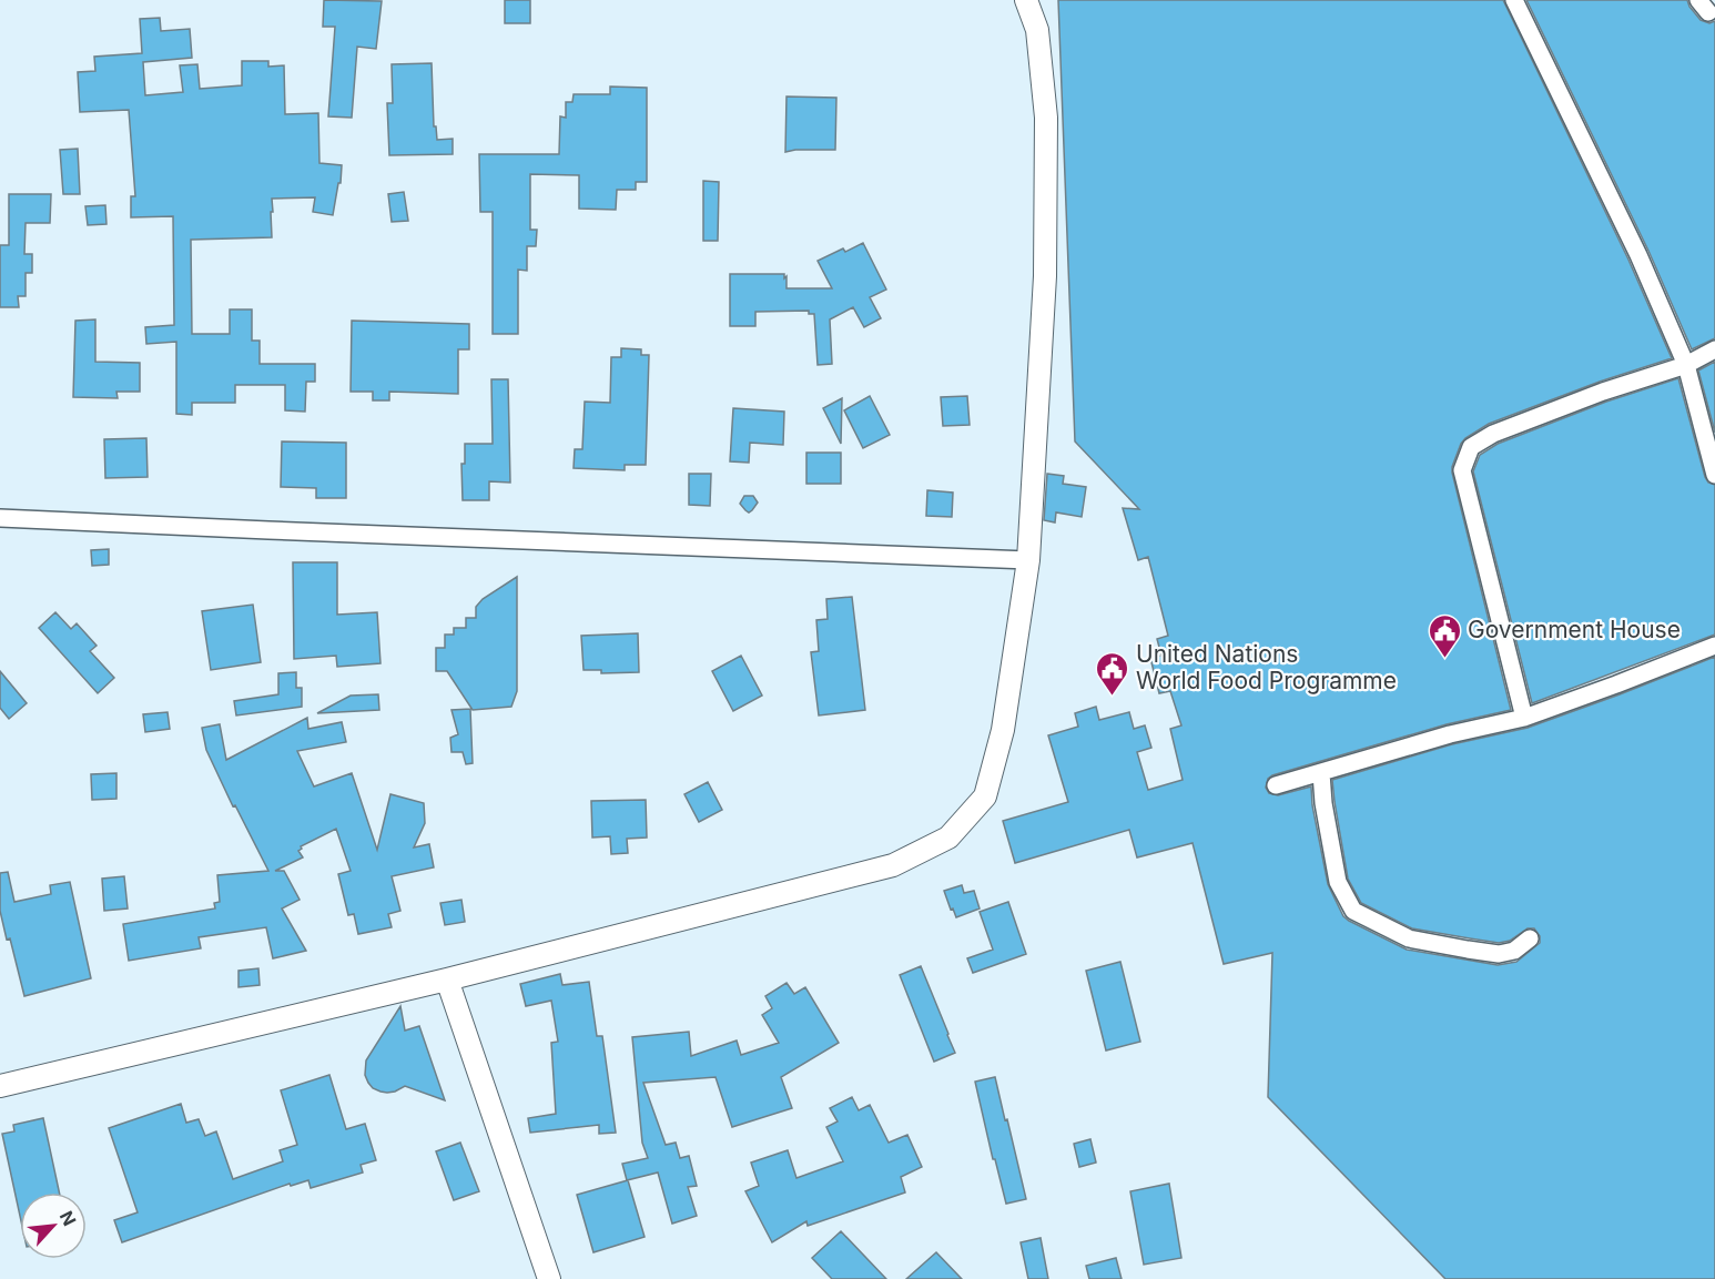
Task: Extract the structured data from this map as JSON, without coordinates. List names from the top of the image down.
{
  "places": {
    "public building": ["Government House", "United Nations World Food Programme"]
  },
  "north": "top right"
}
